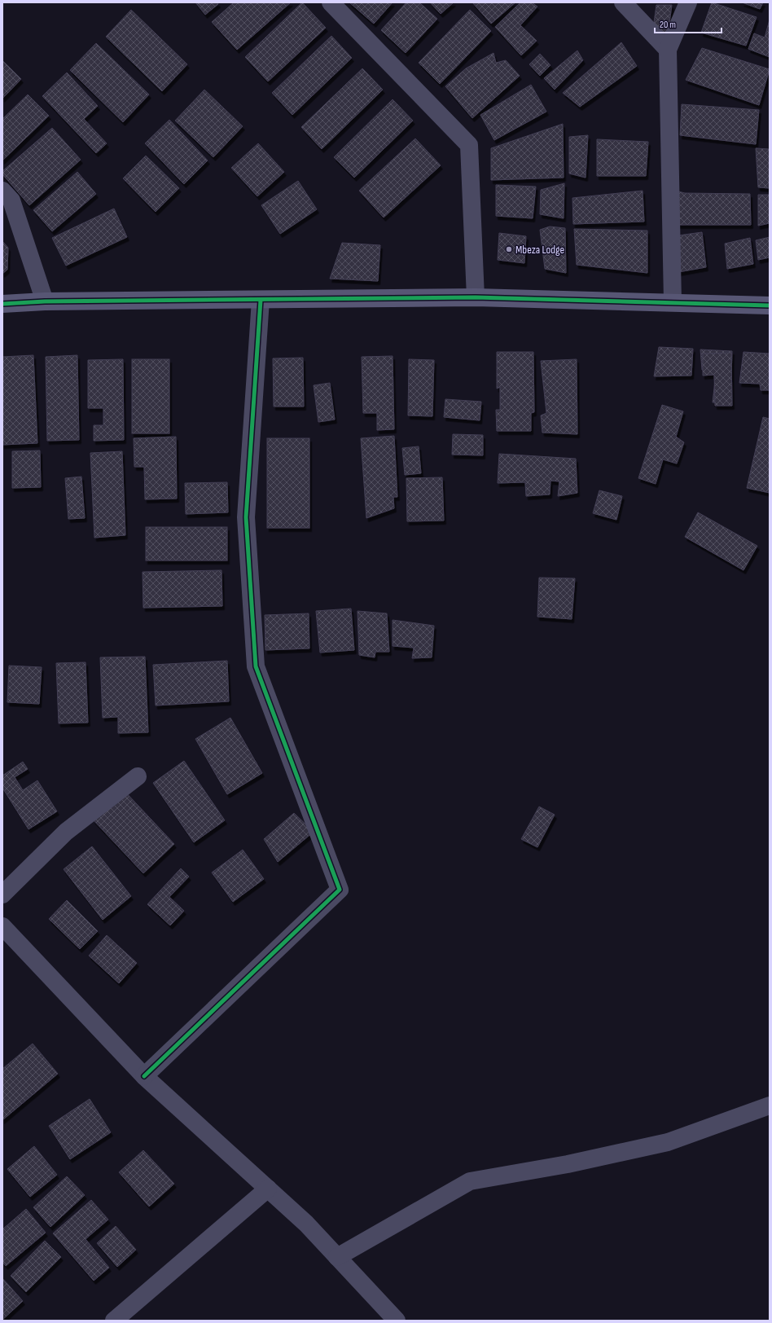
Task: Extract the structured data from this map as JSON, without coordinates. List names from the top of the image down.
{
  "places": ["Mbeza Lodge"],
  "scale_bar": "20 m"
}
